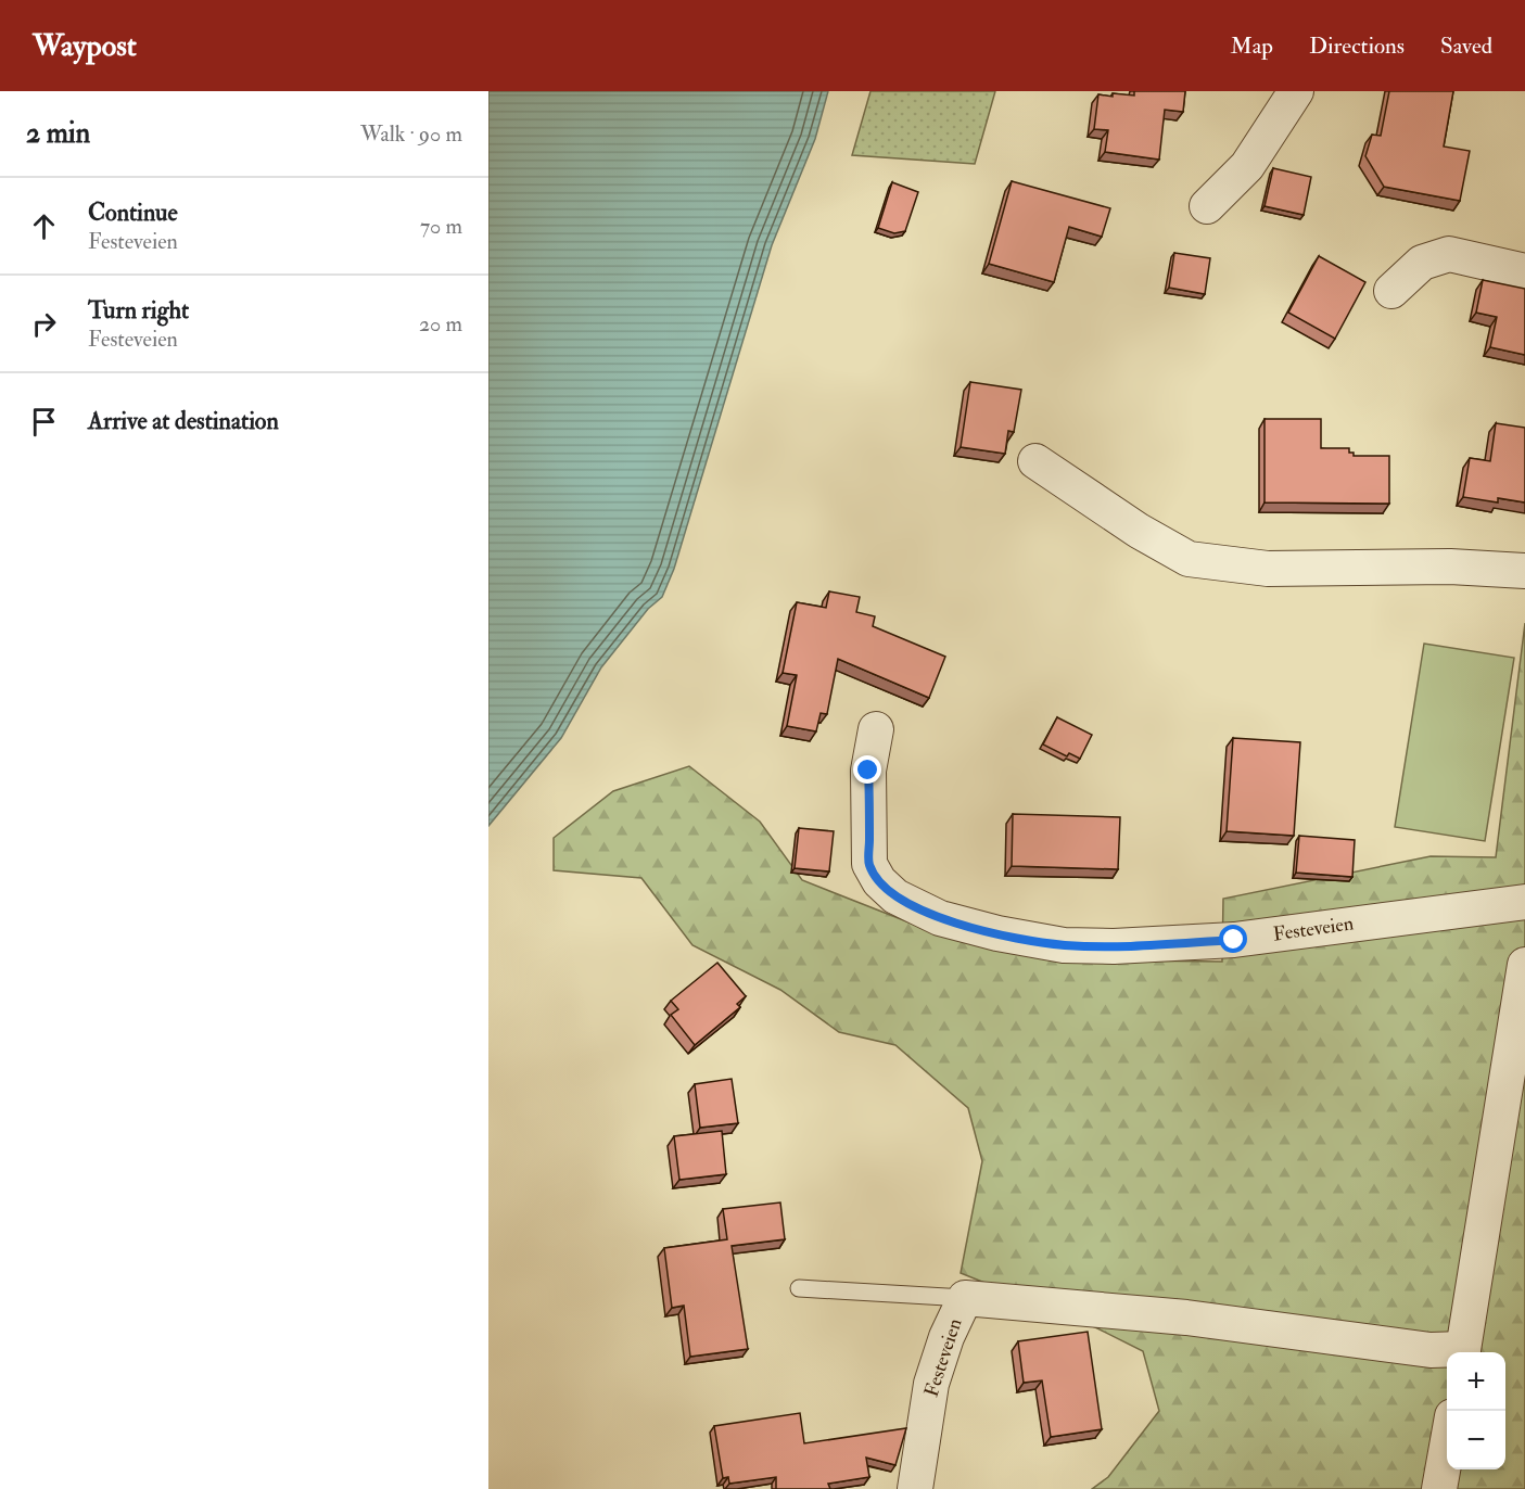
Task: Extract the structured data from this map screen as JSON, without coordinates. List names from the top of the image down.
{
  "streets": {
    "street": ["Festeveien"]
  },
  "page": {
    "header": "Waypost",
    "nav": ["Map", "Directions", "Saved"],
    "heading": ["2 min", "Walk · 90 m"],
    "list": [
      ["Continue", "Festeveien", "70 m"],
      ["Turn right", "Festeveien", "20 m"],
      "Arrive at destination"
    ],
    "map_buttons": ["+", "−"]
  }
}
